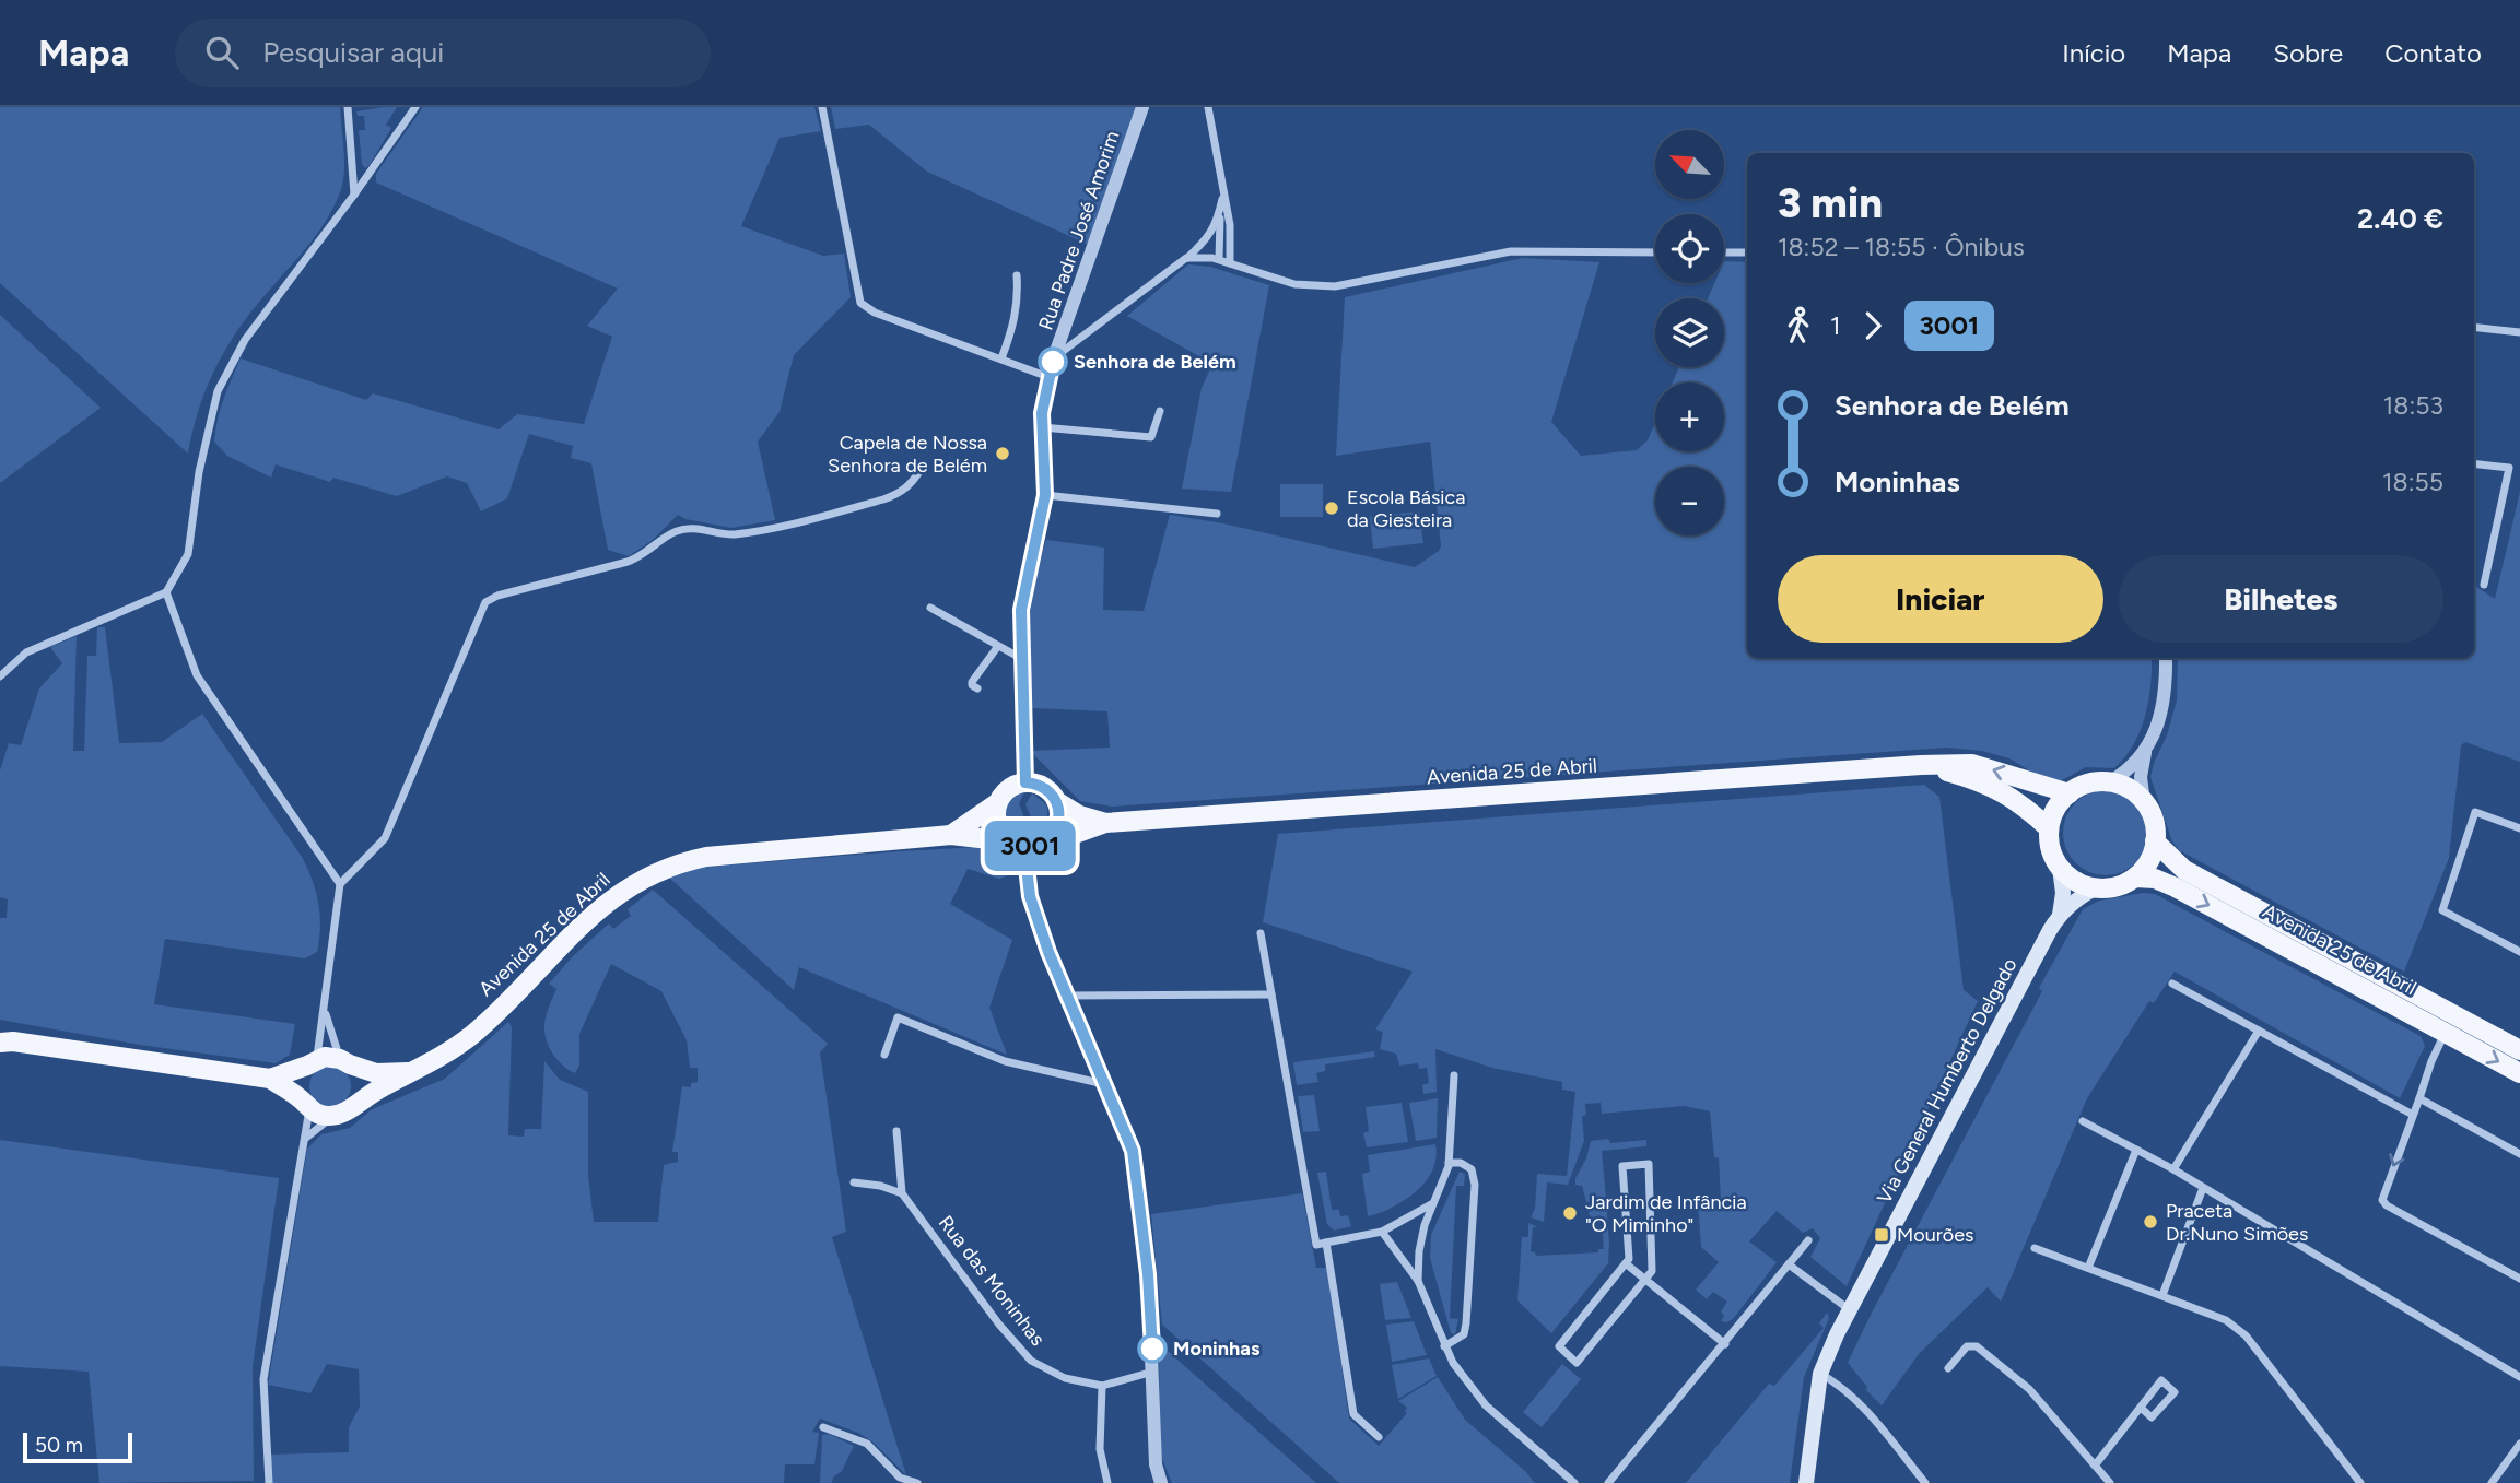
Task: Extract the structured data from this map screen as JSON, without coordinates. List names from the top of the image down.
{
  "streets": {
    "main road": ["Avenida 25 de Abril", "Via General Humberto Delgado"],
    "street": ["Rua Padre José Amorim", "Rua das Moninhas"]
  },
  "crossings": [
    ["Rua Padre José Amorim", "Avenida 25 de Abril"],
    ["Avenida 25 de Abril", "Via General Humberto Delgado"]
  ],
  "places": {
    "other": [
      "Senhora de Belém",
      "Capela de Nossa Senhora de Belém",
      "Escola Básica da Giesteira",
      "Jardim de Infância \"O Miminho\"",
      "Praceta Dr.Nuno Simões",
      "Moninhas"
    ],
    "transit": ["Mourões"]
  },
  "lines": ["bus line 3001"],
  "scale_bar": "50 m",
  "north": "top left",
  "page": {
    "header": "Mapa",
    "search": "Pesquisar aqui",
    "nav": [
      "Início",
      "Mapa",
      "Sobre",
      "Contato"
    ],
    "on_map": "3001",
    "map_buttons": ["+", "−"],
    "heading": ["3 min", "18:52 – 18:55 · Ônibus", "2.40 €"],
    "legs": ["1", "3001"],
    "list": [
      {
        "name": "Senhora de Belém",
        "value": "18:53"
      },
      {
        "name": "Moninhas",
        "value": "18:55"
      }
    ],
    "buttons": ["Iniciar", "Bilhetes"],
    "scale": "50 m"
  }
}
